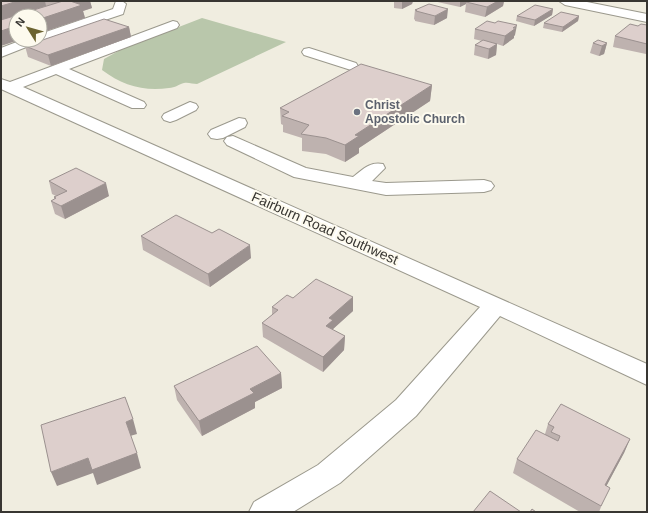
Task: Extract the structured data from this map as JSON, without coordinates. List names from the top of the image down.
{
  "streets": {
    "street": ["Fairburn Road Southwest"]
  },
  "places": ["Christ Apostolic Church"],
  "north": "top left"
}
